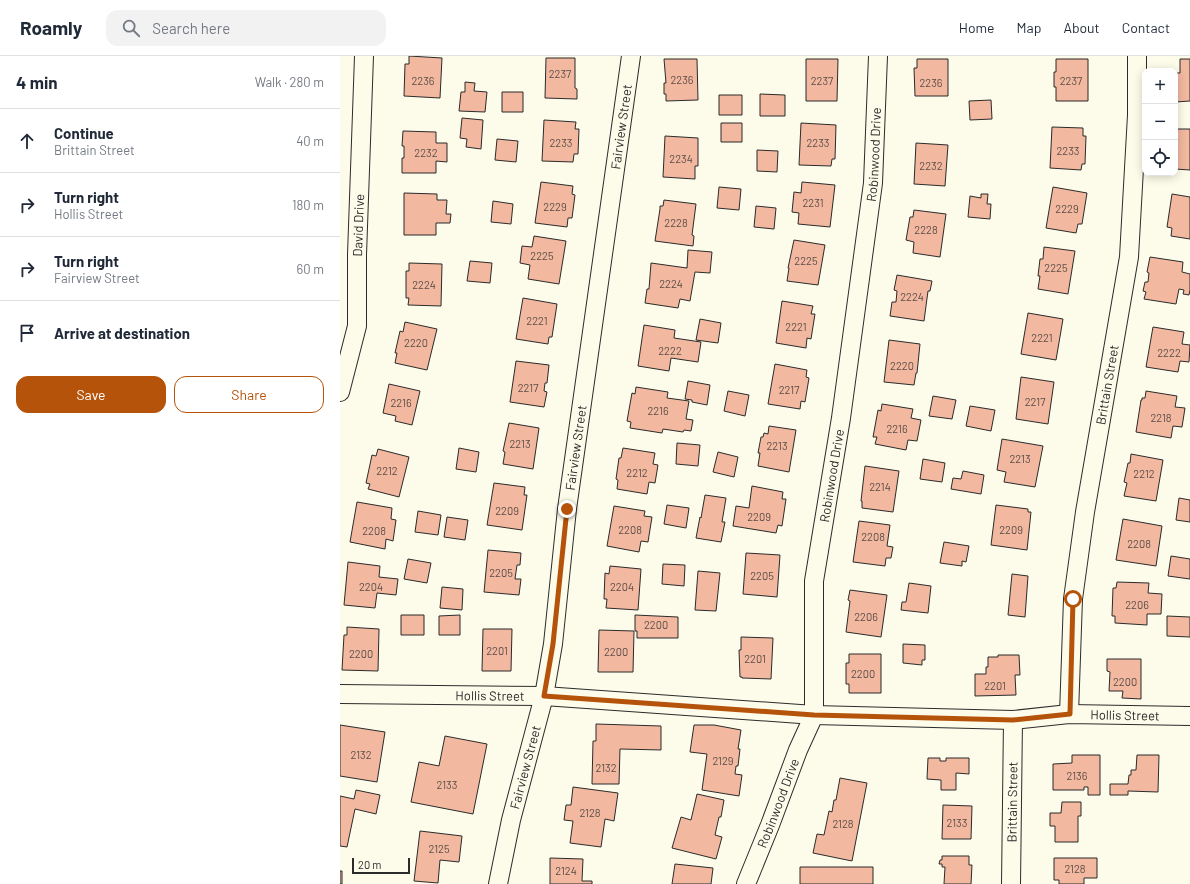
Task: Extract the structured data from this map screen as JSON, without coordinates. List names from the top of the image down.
{
  "streets": {
    "street": [
      "Fairview Street",
      "Robinwood Drive",
      "David Drive",
      "Brittain Street",
      "Hollis Street"
    ]
  },
  "crossings": [
    ["Fairview Street", "Hollis Street"],
    ["Robinwood Drive", "Hollis Street"],
    ["Brittain Street", "Hollis Street"]
  ],
  "house_numbers": [
    "2237",
    "2236",
    "2236",
    "2237",
    "2237",
    "2236",
    "2233",
    "2233",
    "2233",
    "2232",
    "2234",
    "2232",
    "2231",
    "2229",
    "2229",
    "2228",
    "2228",
    "2225",
    "2225",
    "2225",
    "2224",
    "2224",
    "2224",
    "2221",
    "2221",
    "2221",
    "2220",
    "2222",
    "2222",
    "2220",
    "2217",
    "2217",
    "2217",
    "2216",
    "2216",
    "2218",
    "2216",
    "2213",
    "2213",
    "2213",
    "2212",
    "2212",
    "2212",
    "2214",
    "2209",
    "2209",
    "2208",
    "2209",
    "2208",
    "2208",
    "2208",
    "2205",
    "2205",
    "2204",
    "2204",
    "2206",
    "2206",
    "2200",
    "2201",
    "2200",
    "2200",
    "2201",
    "2200",
    "2200",
    "2201",
    "2132",
    "2129",
    "2132",
    "2136",
    "2133",
    "2128",
    "2133",
    "2128",
    "2125",
    "2128",
    "2124"
  ],
  "scale_bar": "20 m",
  "page": {
    "header": "Roamly",
    "search": "Search here",
    "nav": [
      "Home",
      "Map",
      "About",
      "Contact"
    ],
    "heading": ["4 min", "Walk · 280 m"],
    "map_buttons": ["+", "−"],
    "list": [
      ["Continue", "Brittain Street", "40 m"],
      ["Turn right", "Hollis Street", "180 m"],
      ["Turn right", "Fairview Street", "60 m"],
      "Arrive at destination"
    ],
    "buttons": ["Save", "Share"],
    "scale": "20 m"
  }
}
